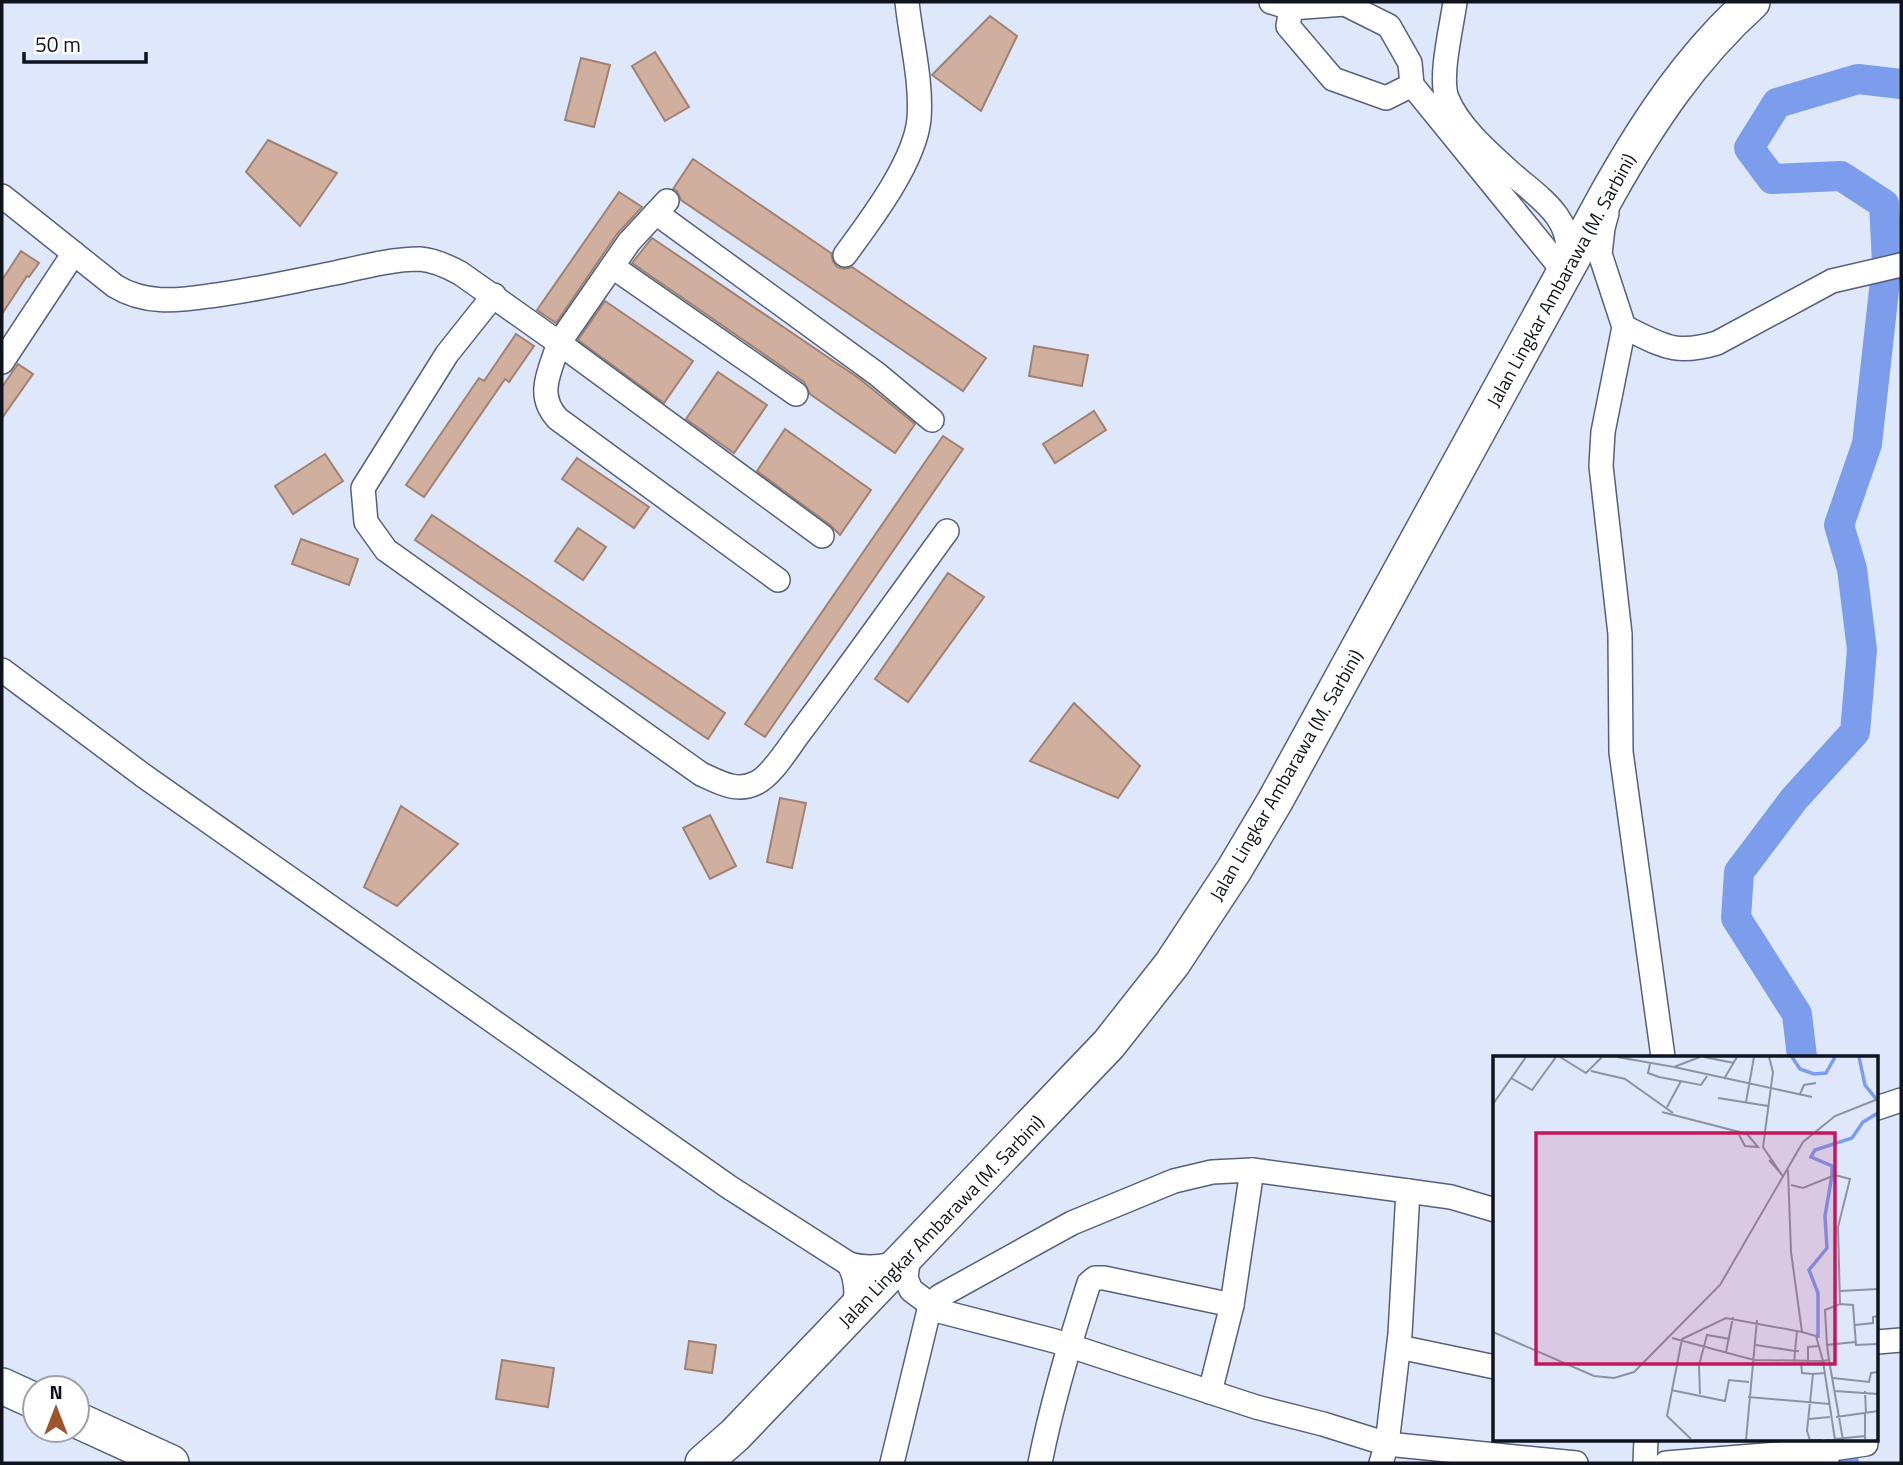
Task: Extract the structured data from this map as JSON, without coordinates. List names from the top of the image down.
{
  "streets": {
    "highway": ["Jalan Lingkar Ambarawa (M. Sarbini)"]
  },
  "scale_bar": "50 m",
  "north": "top"
}
